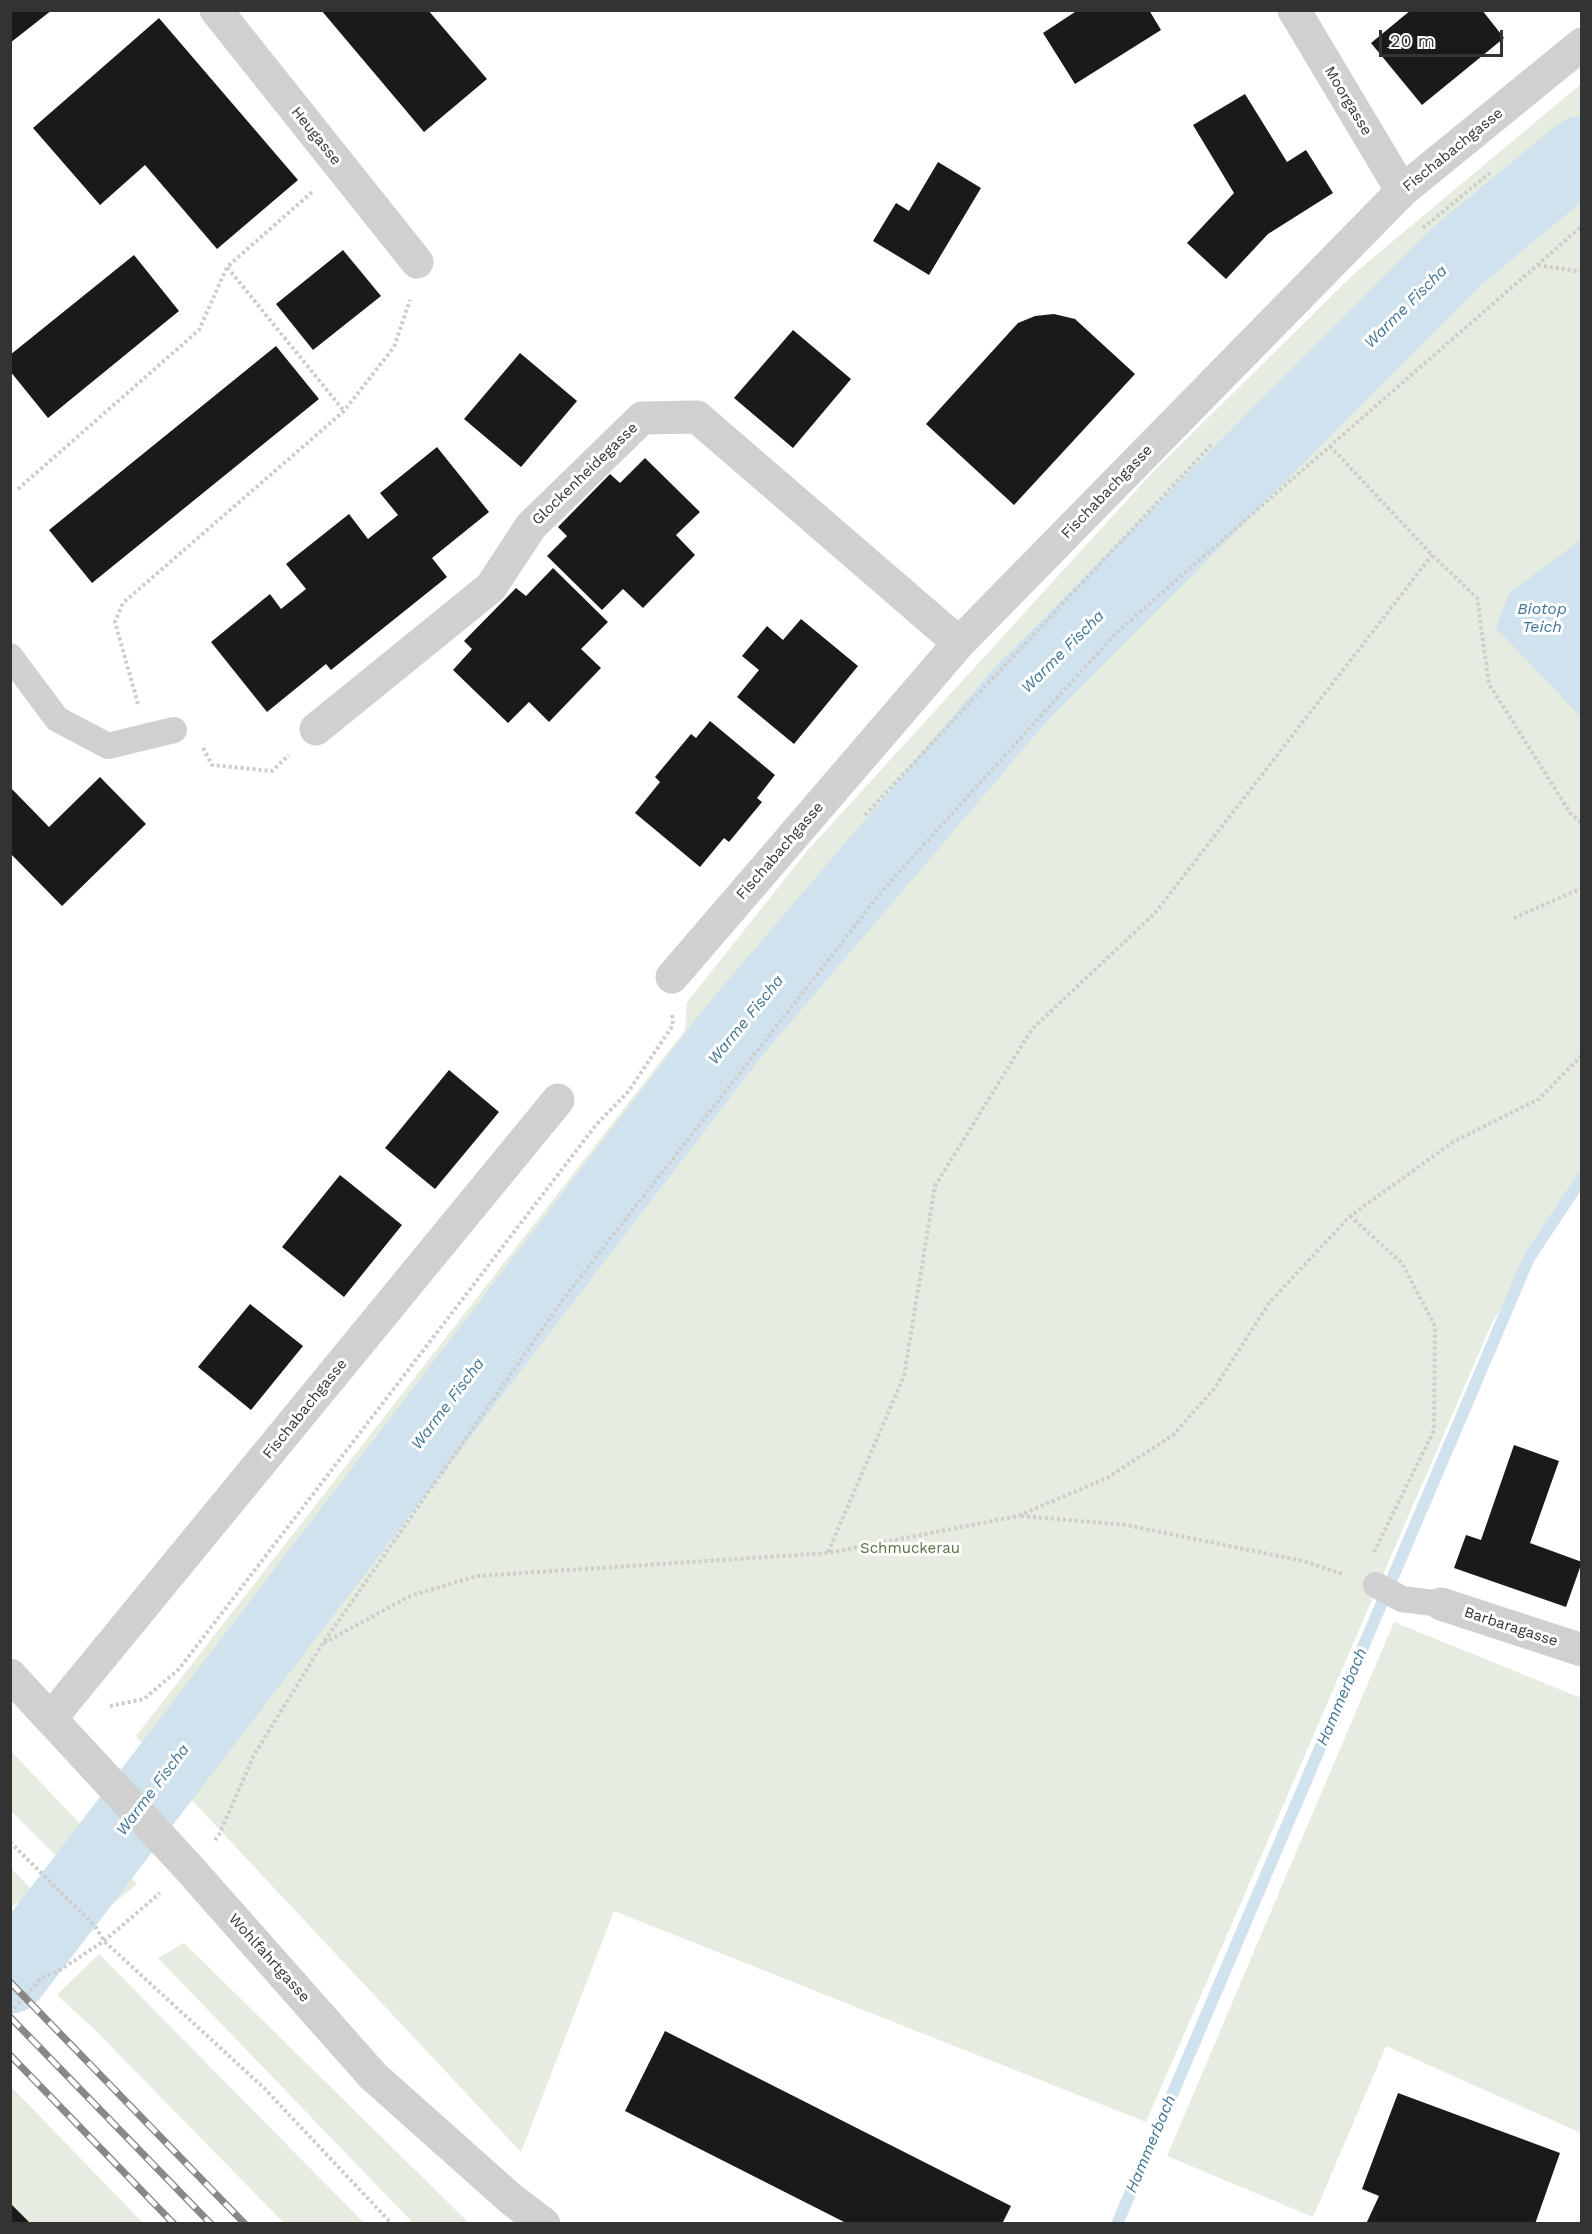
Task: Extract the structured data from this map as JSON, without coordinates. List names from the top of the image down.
{
  "streets": {
    "street": [
      "Moorgasse",
      "Heugasse",
      "Fischabachgasse",
      "Glockenheidegasse",
      "Barbaragasse",
      "Wohlfahrtgasse"
    ]
  },
  "crossings": [
    ["Moorgasse", "Fischabachgasse"],
    ["Fischabachgasse", "Glockenheidegasse"],
    ["Fischabachgasse", "Wohlfahrtgasse"]
  ],
  "water": ["Warme Fischa", "Biotop Teich", "Hammerbach"],
  "parks": ["Schmuckerau"],
  "scale_bar": "20 m"
}
